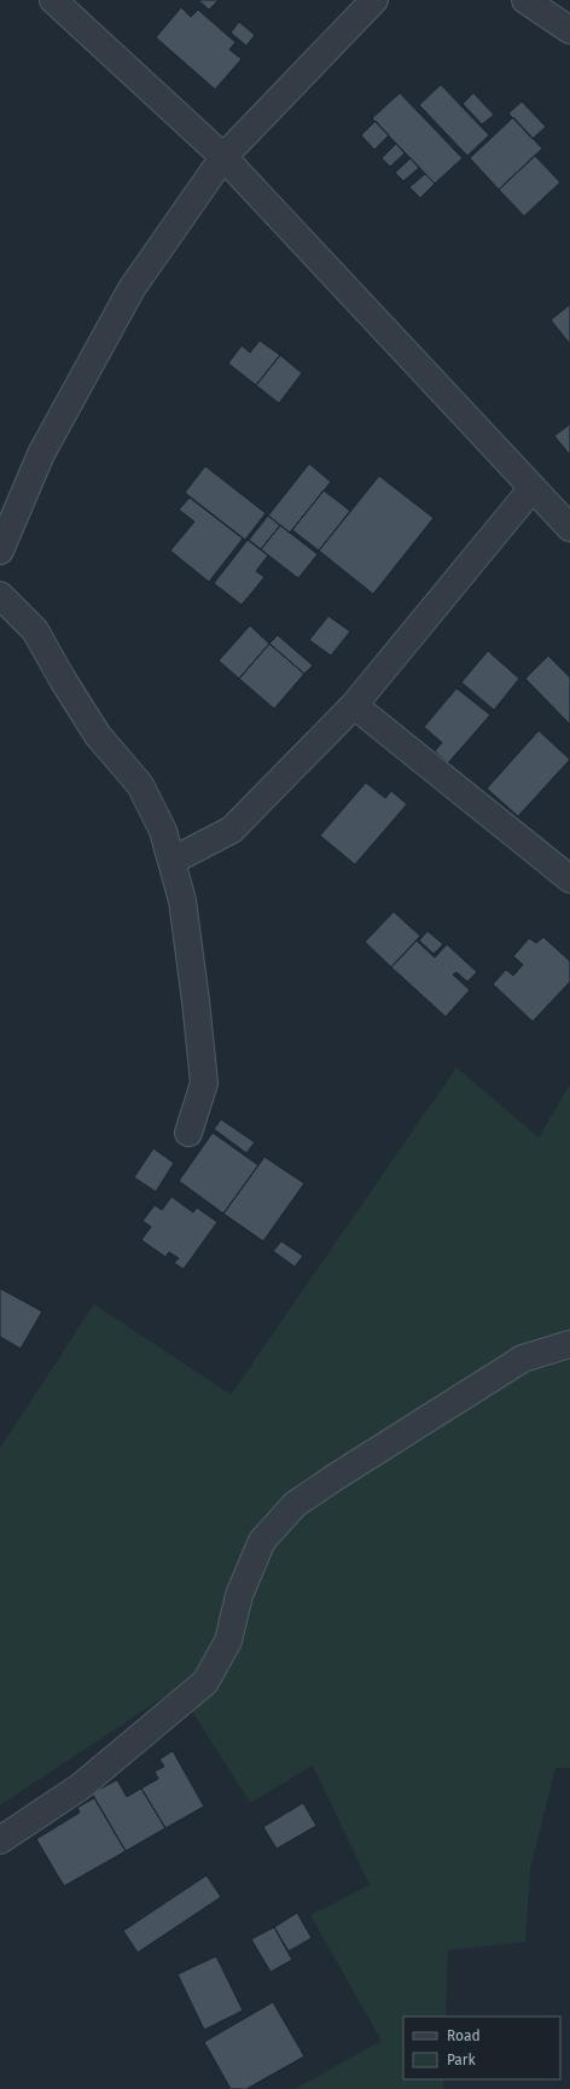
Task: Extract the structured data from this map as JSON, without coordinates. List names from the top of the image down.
{
  "legend": ["Road", "Park"]
}
